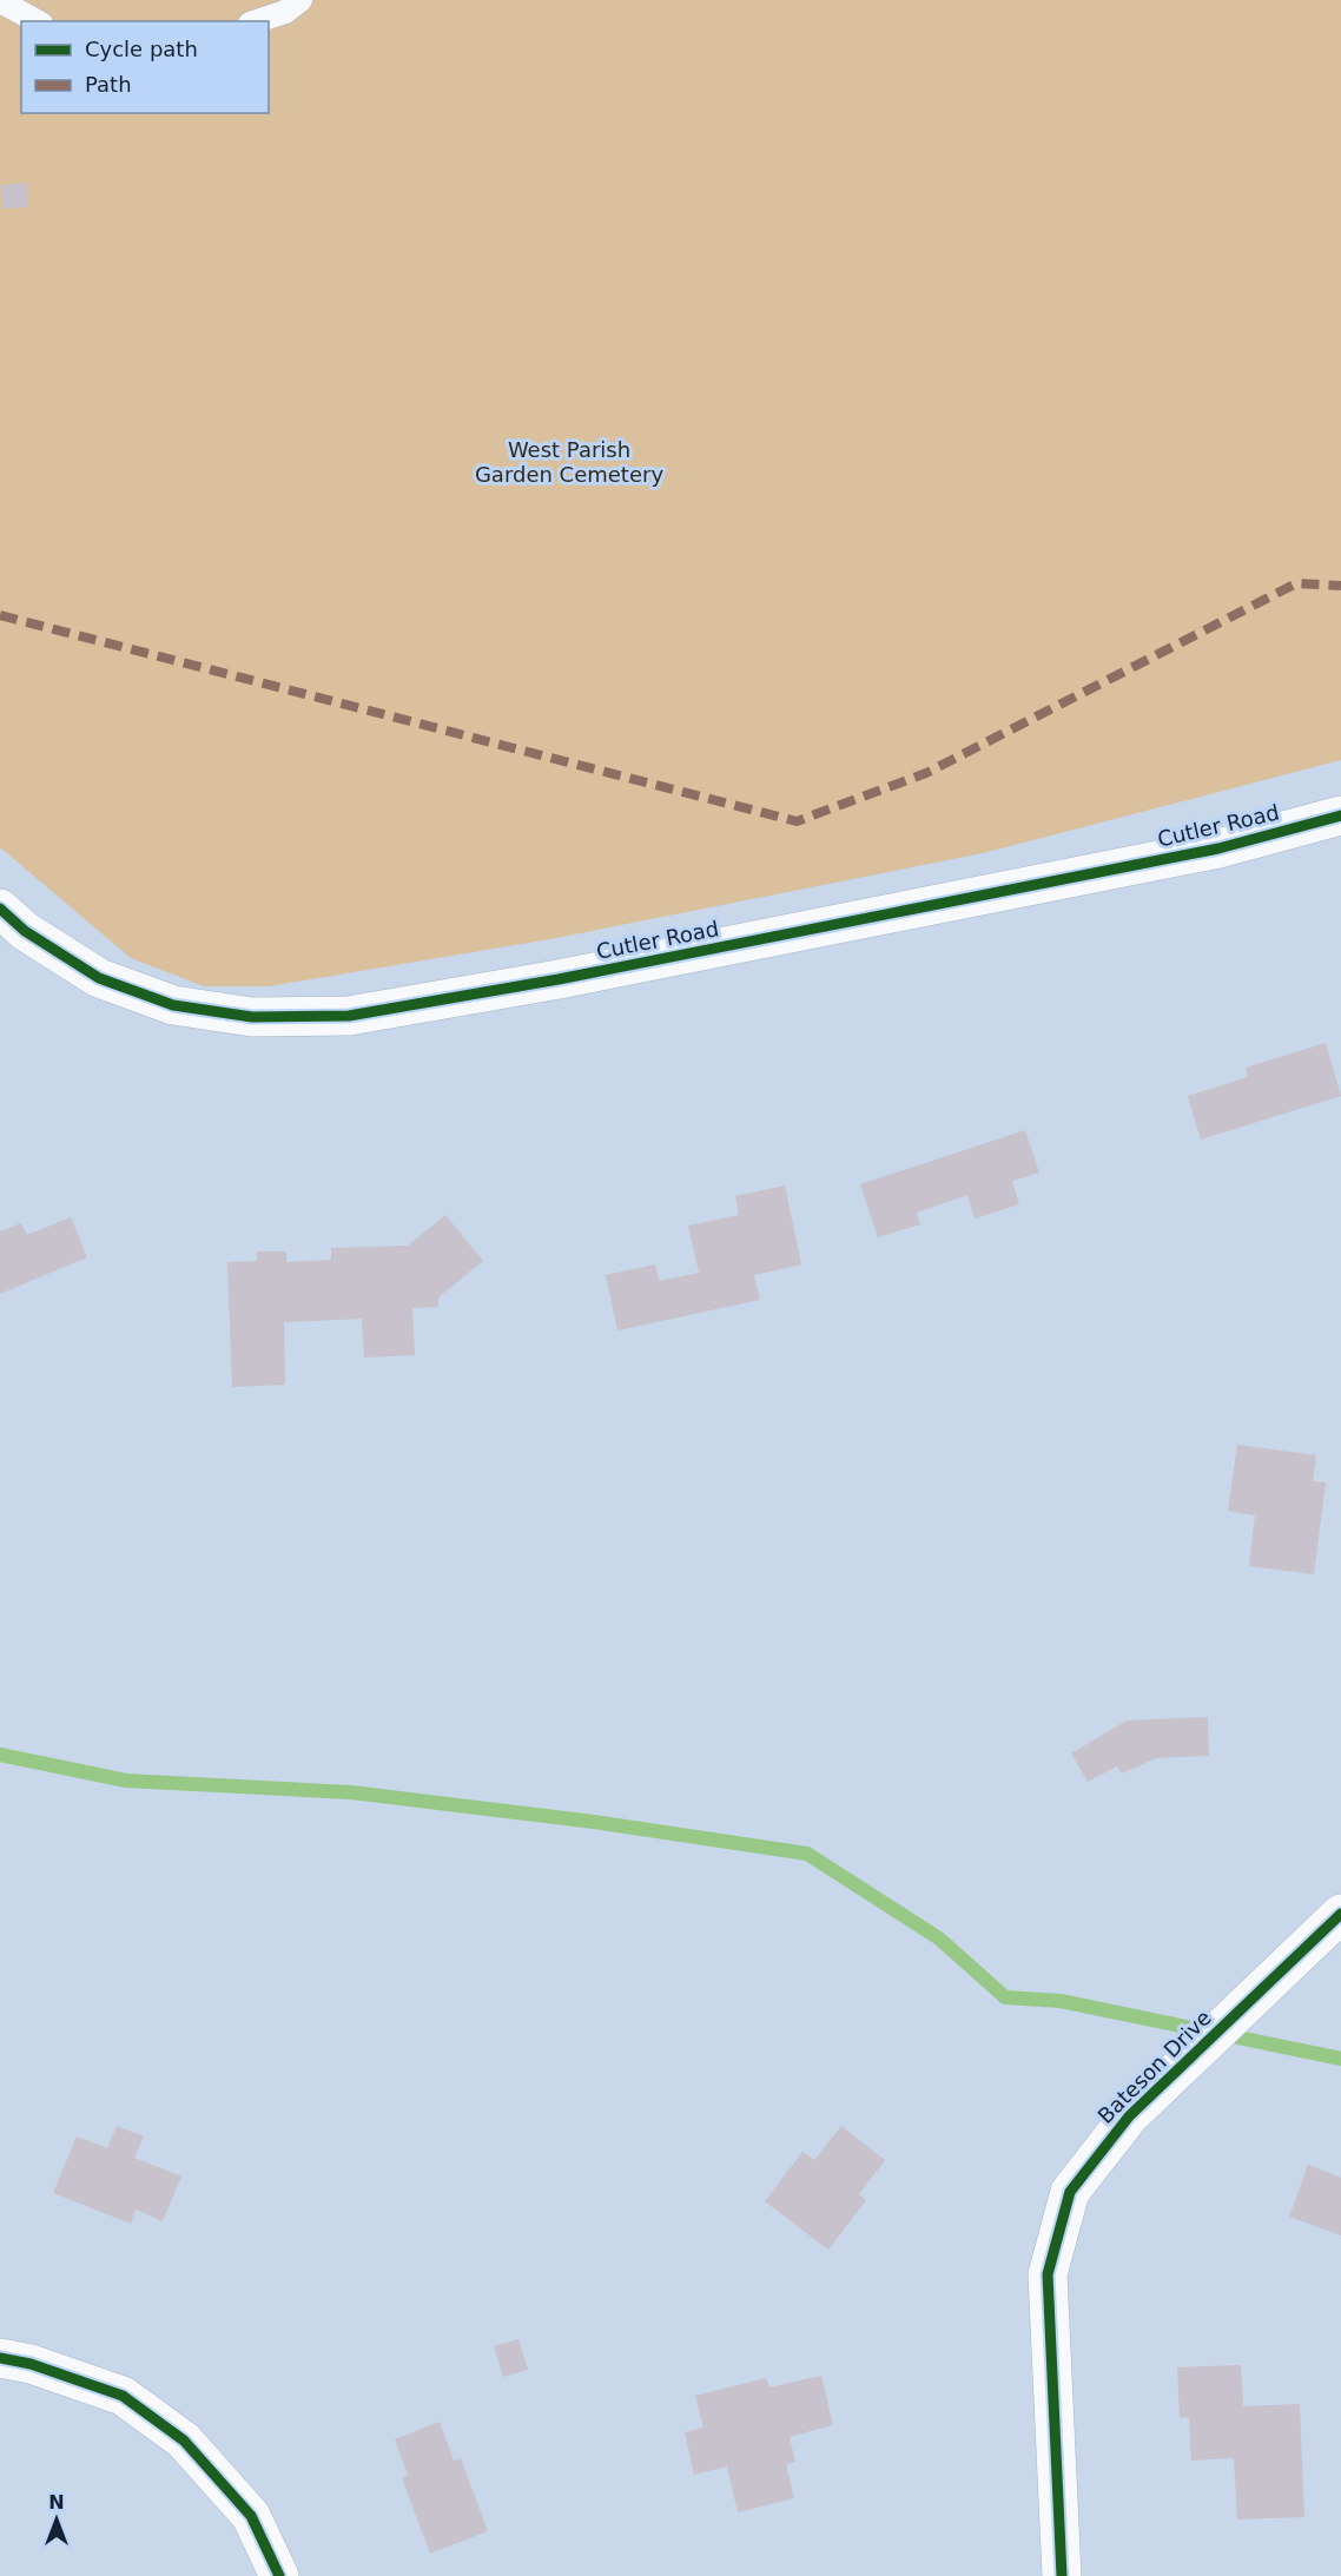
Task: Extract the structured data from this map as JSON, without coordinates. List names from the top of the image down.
{
  "streets": {
    "street": ["Cutler Road", "Bateson Drive"]
  },
  "parks": ["West Parish Garden Cemetery"],
  "legend": ["Cycle path", "Path"],
  "north": "top"
}
